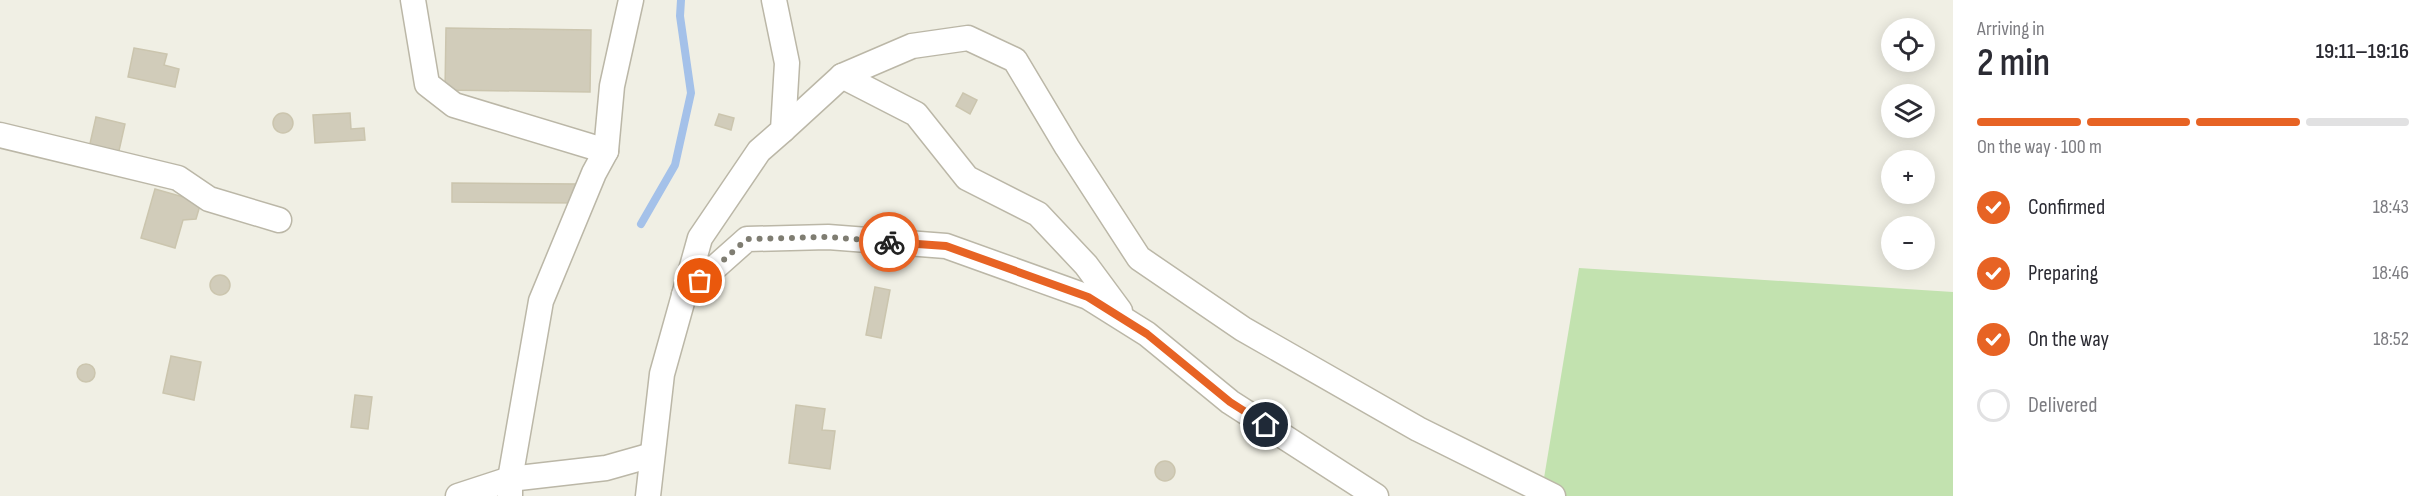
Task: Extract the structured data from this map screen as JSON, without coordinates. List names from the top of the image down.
{
  "page": {
    "heading": ["2 min", "Arriving in", "19:11–19:16"],
    "map_buttons": ["+", "−"],
    "bar": "On the way · 100 m",
    "list": [
      ["Confirmed", "18:43"],
      ["Preparing", "18:46"],
      ["On the way", "18:52"],
      "Delivered"
    ]
  }
}
